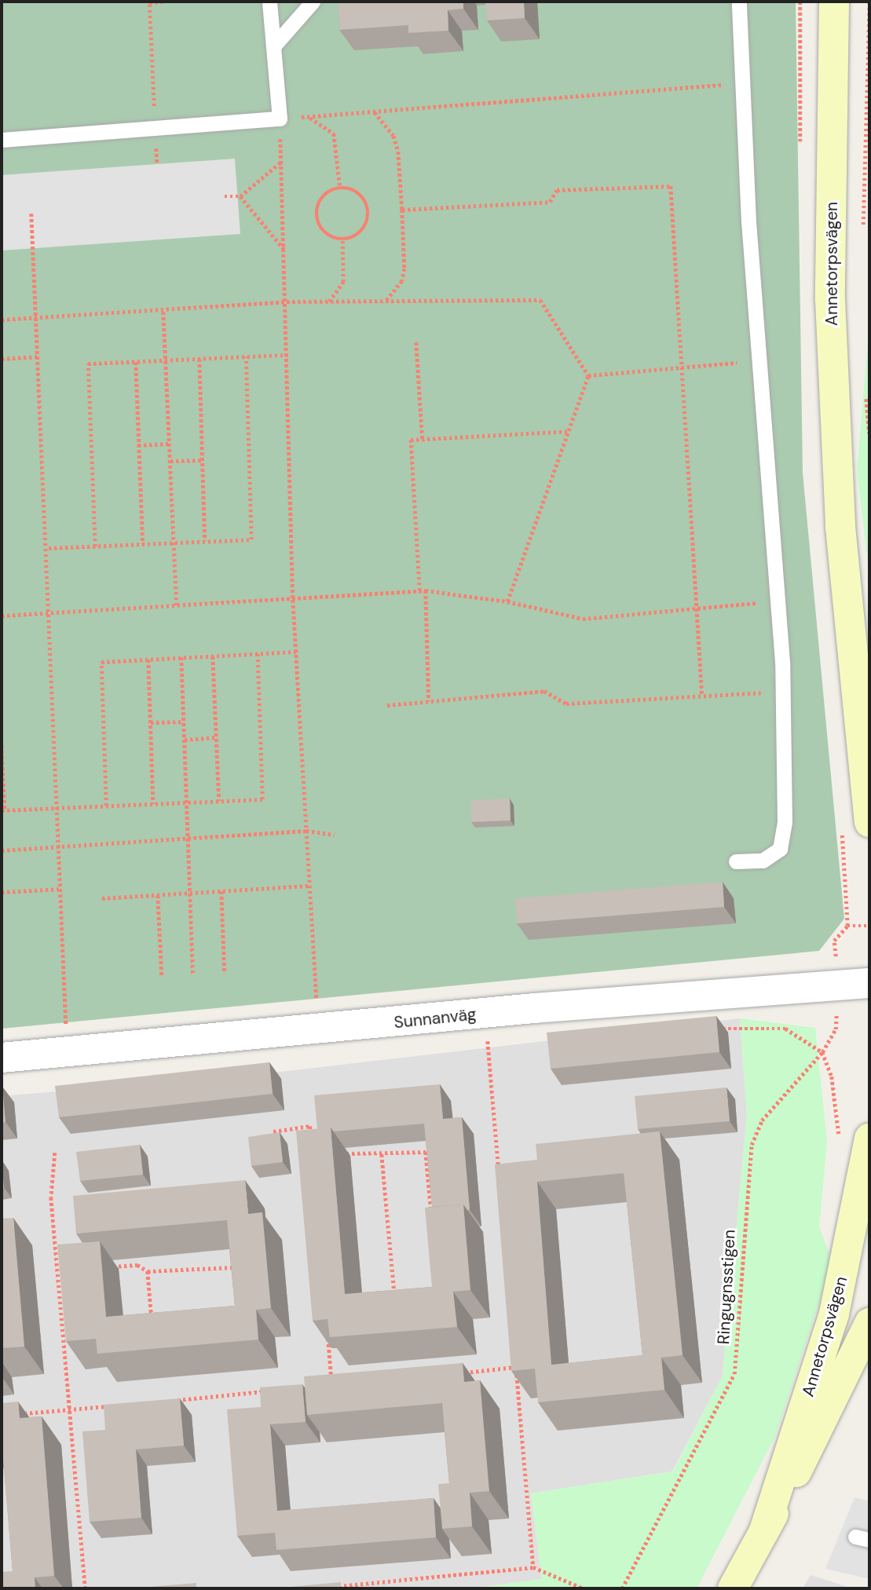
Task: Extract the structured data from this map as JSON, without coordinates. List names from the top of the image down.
{
  "streets": {
    "main road": ["Annetorpsvägen"],
    "street": ["Sunnanväg"],
    "path": ["Ringugnsstigen"]
  },
  "crossings": [
    ["Sunnanväg", "Ringugnsstigen"]
  ]
}
